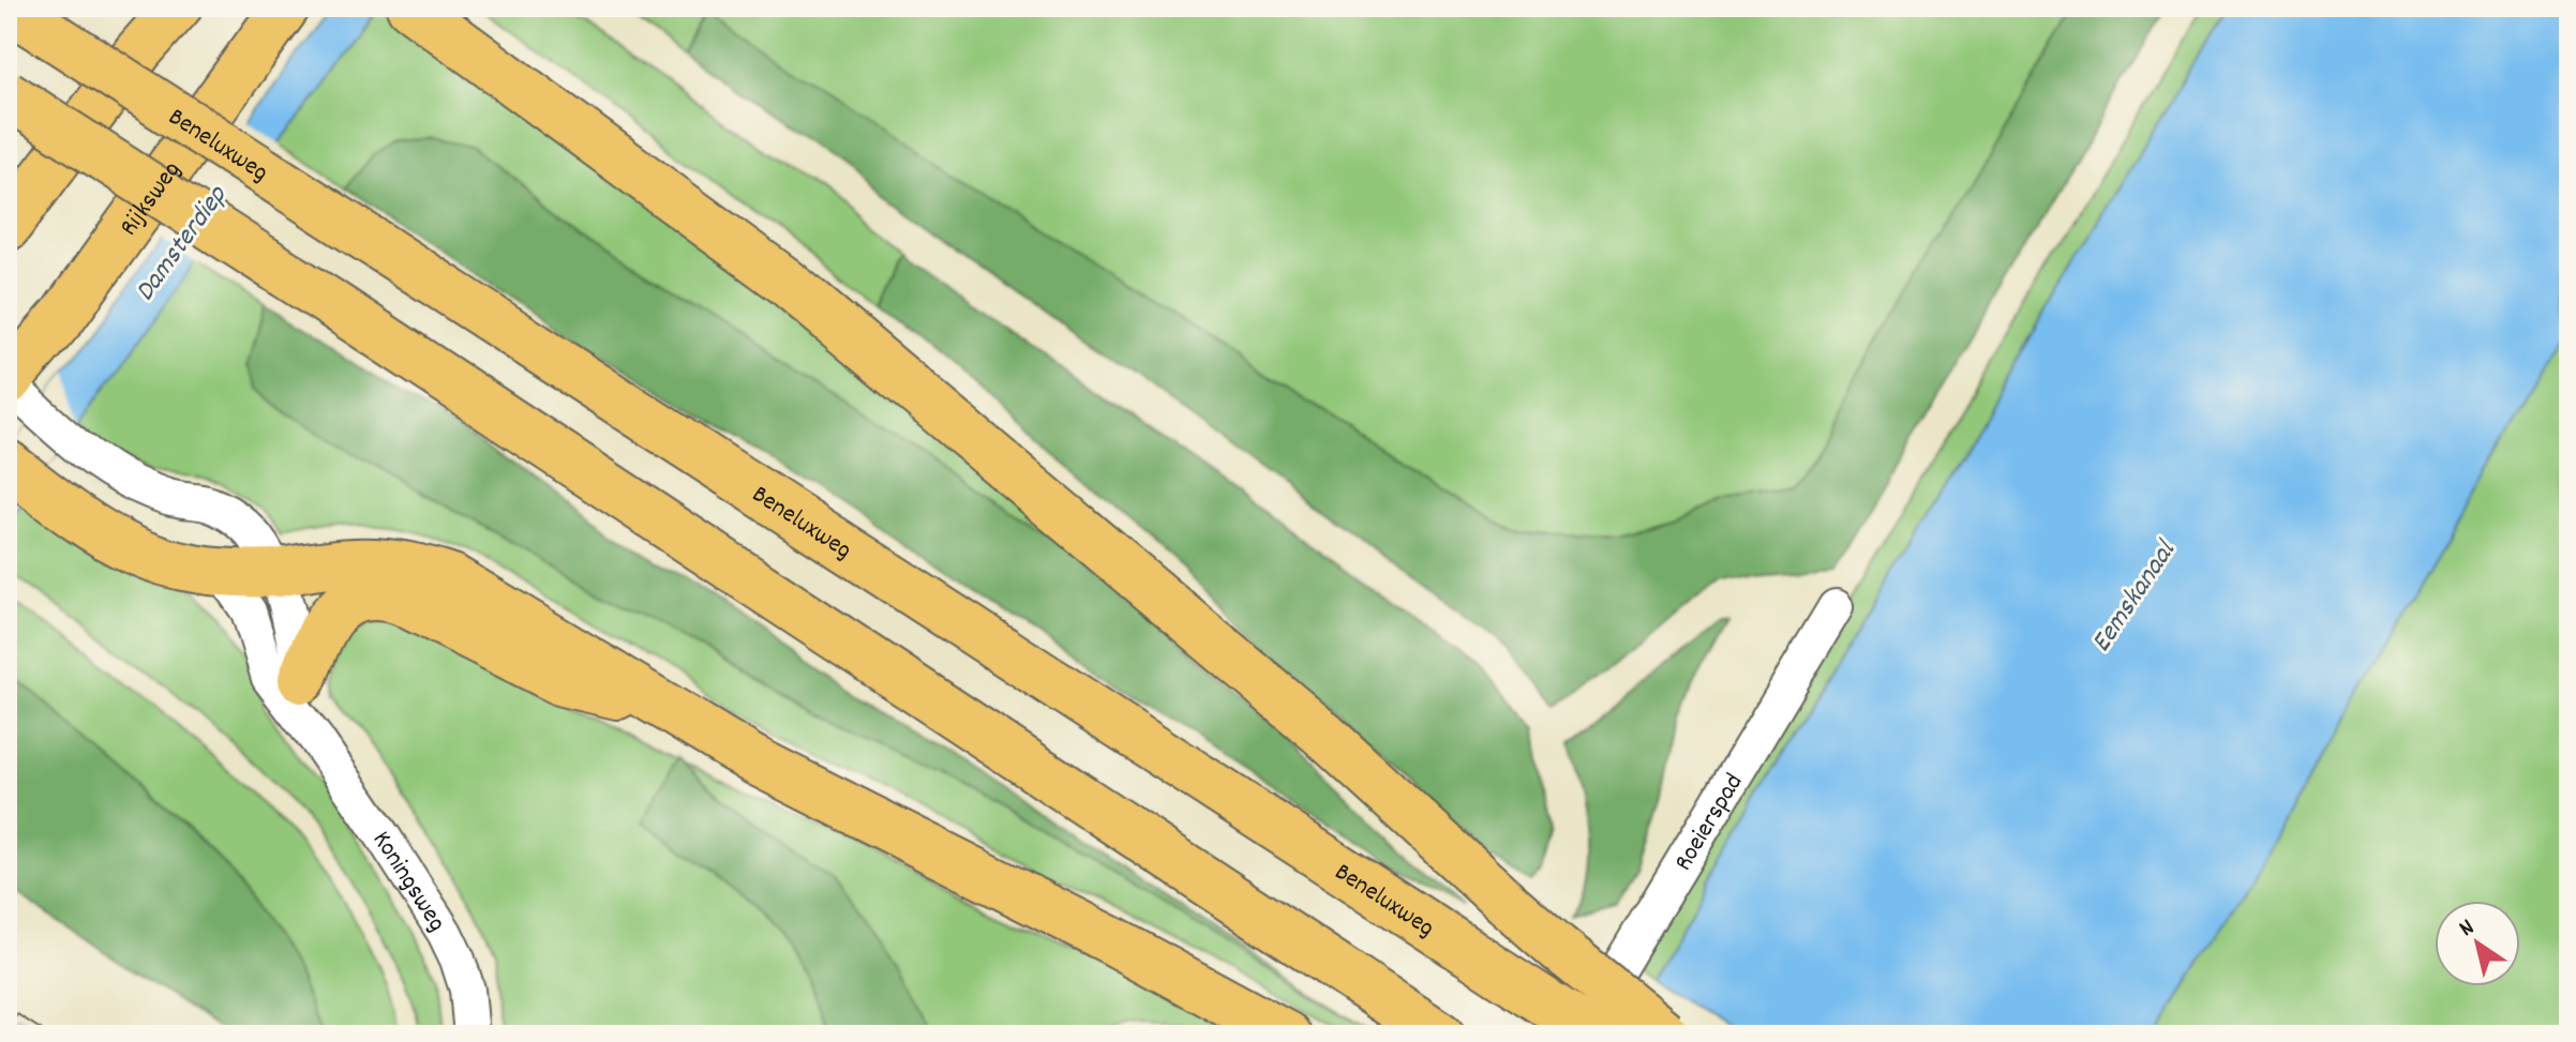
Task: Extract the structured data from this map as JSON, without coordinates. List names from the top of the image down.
{
  "streets": {
    "main road": ["Beneluxweg", "Rijksweg"],
    "street": ["Roeierspad", "Koningsweg"]
  },
  "water": ["Damsterdiep", "Eemskanaal"],
  "north": "top left"
}
